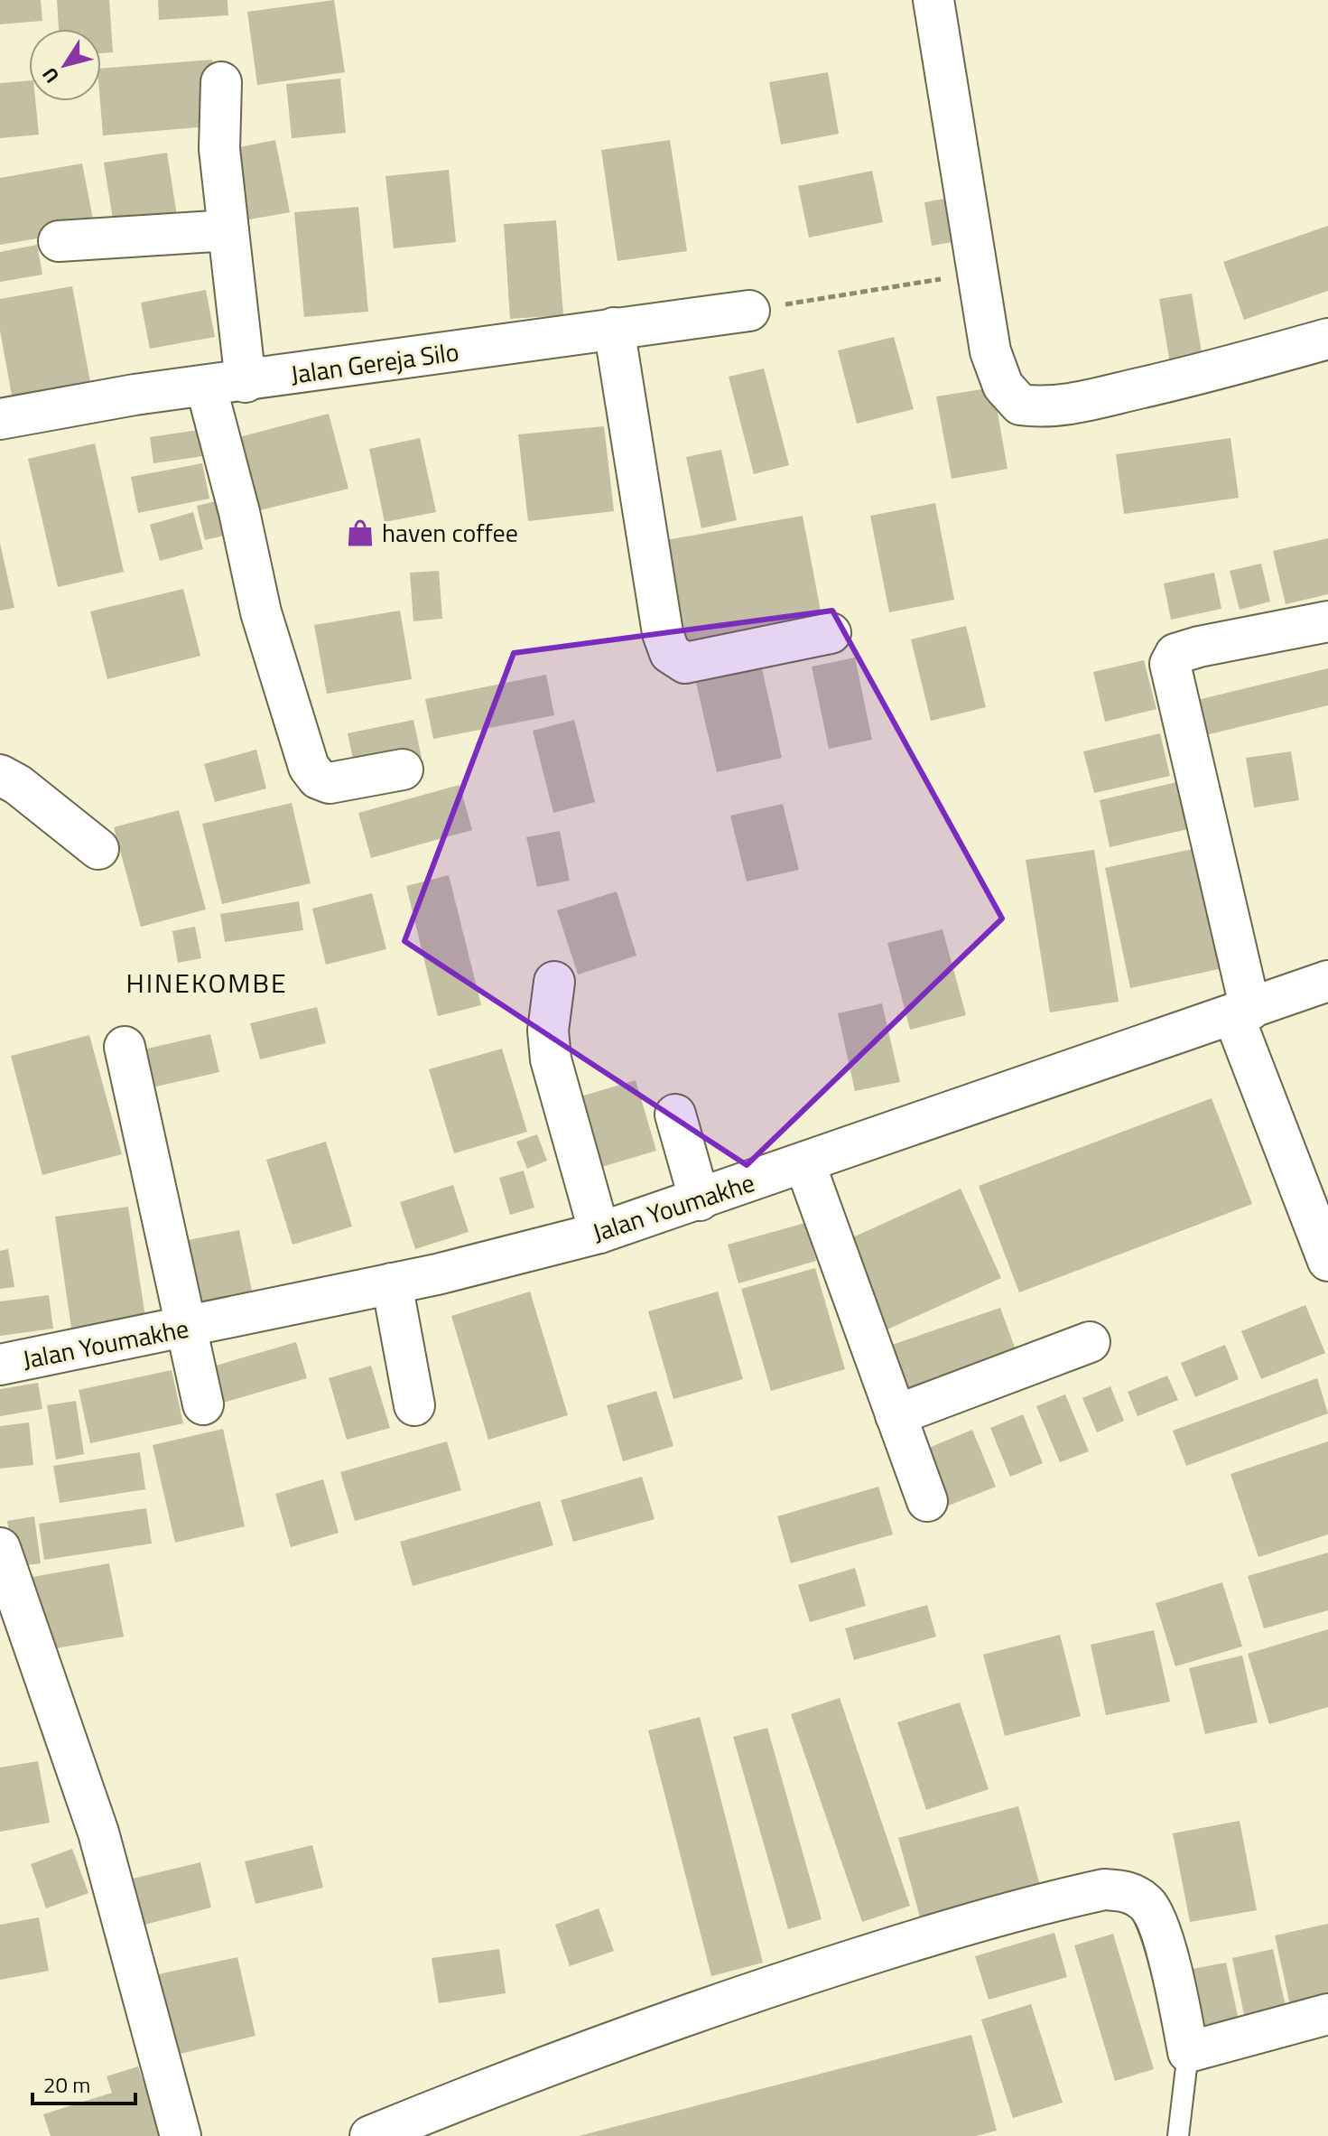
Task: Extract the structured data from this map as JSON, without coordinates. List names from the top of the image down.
{
  "streets": {
    "street": ["Jalan Gereja Silo", "Jalan Youmakhe"]
  },
  "districts": ["HINEKOMBE"],
  "places": {
    "shop": ["haven coffee"]
  },
  "scale_bar": "20 m",
  "north": "bottom left"
}
